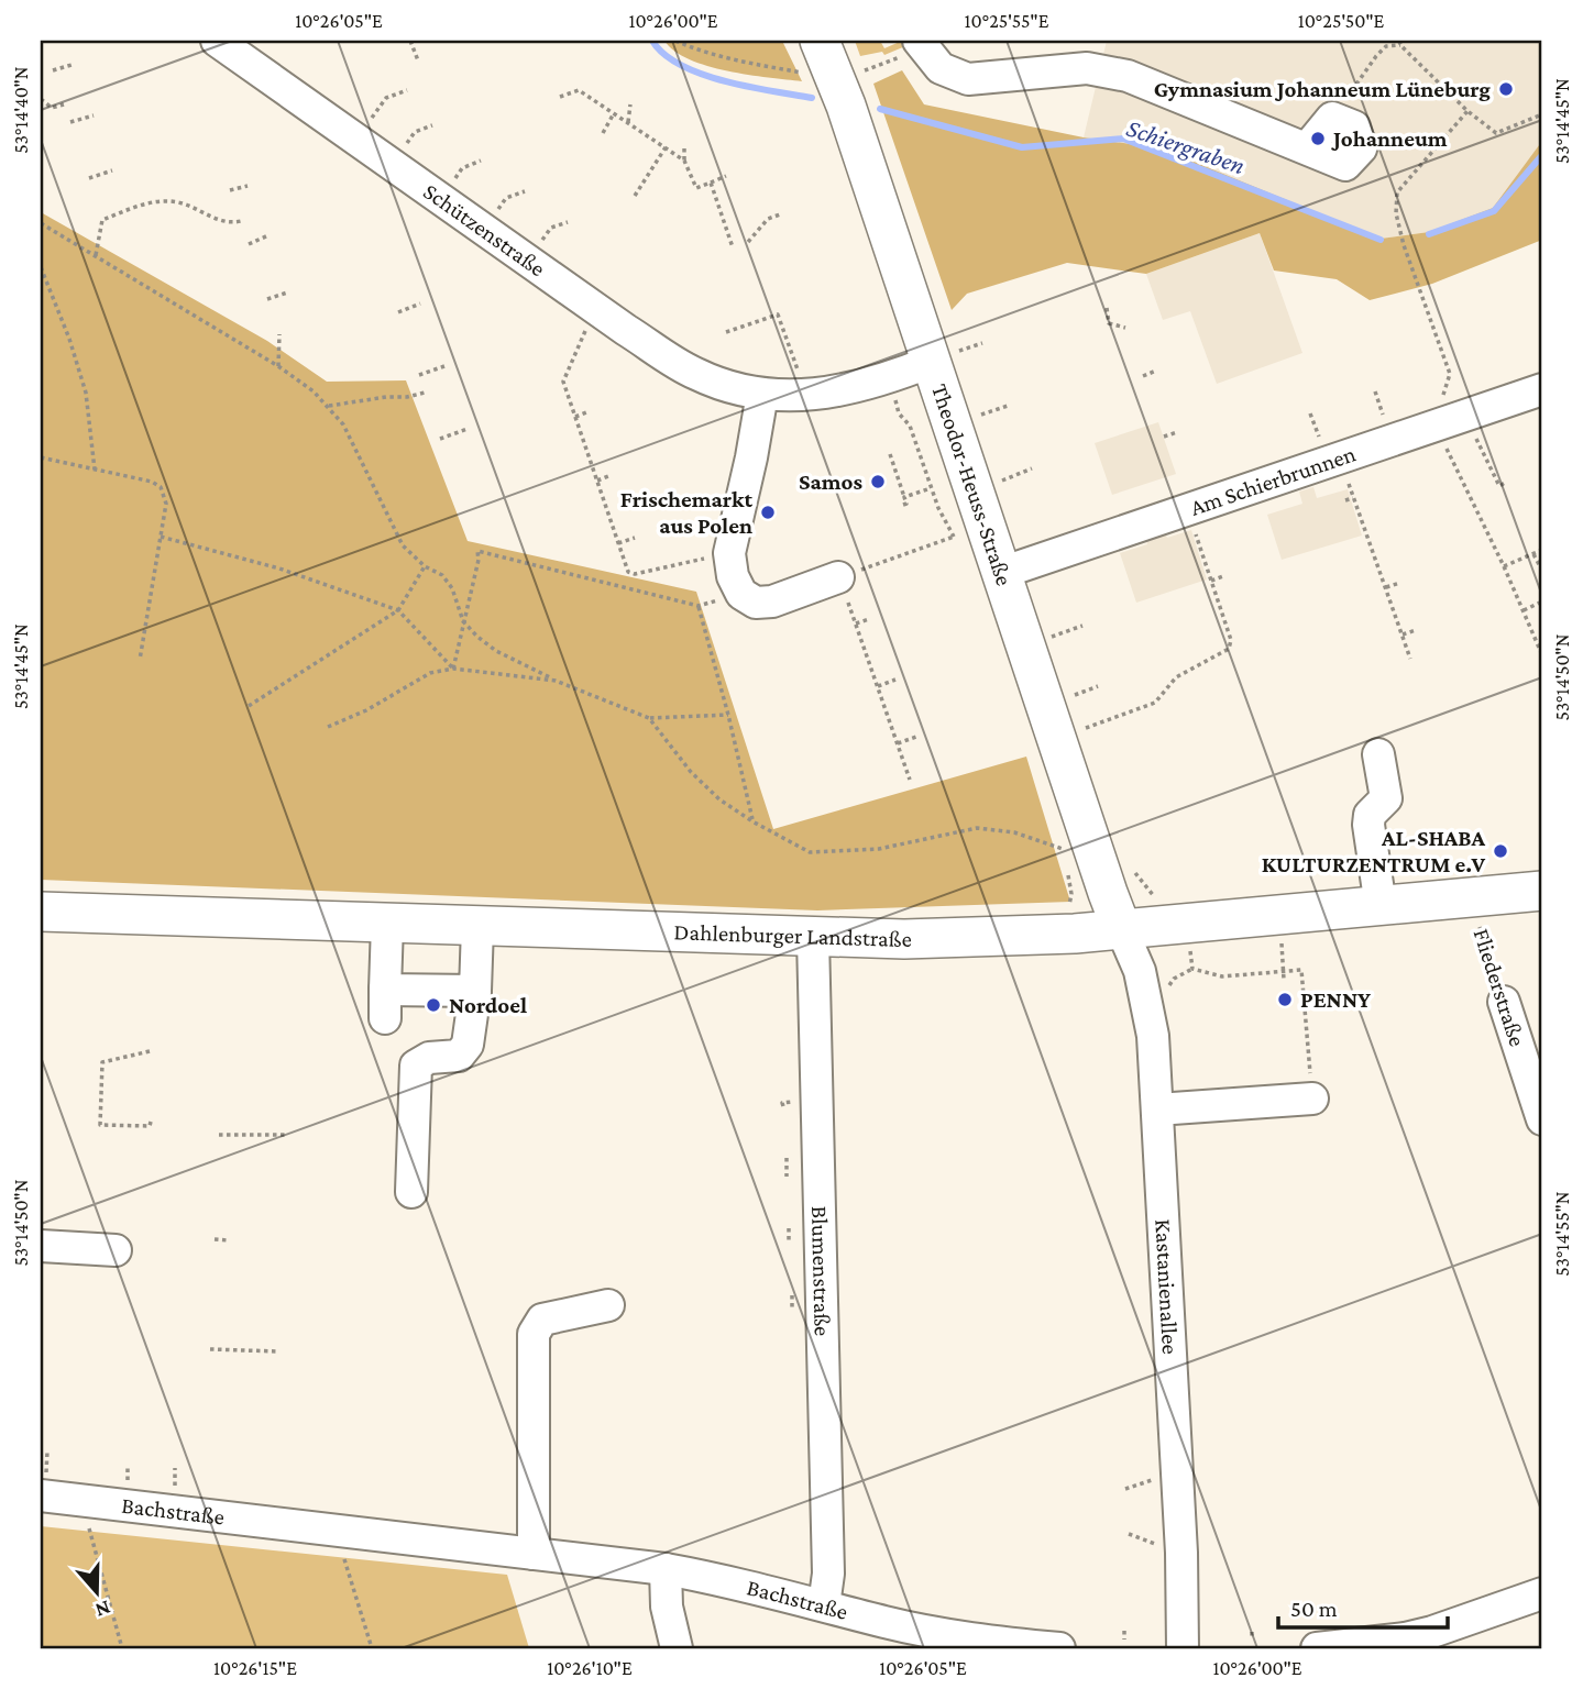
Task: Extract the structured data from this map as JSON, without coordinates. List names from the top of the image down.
{
  "streets": {
    "main road": ["Theodor-Heuss-Straße", "Dahlenburger Landstraße"],
    "street": [
      "Schützenstraße",
      "Am Schierbrunnen",
      "Fliederstraße",
      "Blumenstraße",
      "Kastanienallee",
      "Bachstraße"
    ]
  },
  "crossings": [
    ["Schützenstraße", "Theodor-Heuss-Straße"],
    ["Am Schierbrunnen", "Theodor-Heuss-Straße"],
    ["Theodor-Heuss-Straße", "Dahlenburger Landstraße"],
    ["Theodor-Heuss-Straße", "Kastanienallee"],
    ["Dahlenburger Landstraße", "Fliederstraße"],
    ["Dahlenburger Landstraße", "Blumenstraße"],
    ["Dahlenburger Landstraße", "Kastanienallee"],
    ["Blumenstraße", "Bachstraße"]
  ],
  "water": ["Schiergraben"],
  "places": [
    "Gymnasium Johanneum Lüneburg",
    "Johanneum",
    "Samos",
    "Frischemarkt aus Polen",
    "AL-SHABA KULTURZENTRUM e.V",
    "PENNY",
    "Nordoel"
  ],
  "scale_bar": "50 m",
  "north": "bottom",
  "coordinates": [
    "10°26'05\"E",
    "10°26'00\"E",
    "10°25'55\"E",
    "10°25'50\"E",
    "53°14'40\"N",
    "53°14'45\"N",
    "53°14'50\"N",
    "53°14'55\"N",
    "10°26'15\"E",
    "10°26'10\"E"
  ]
}
